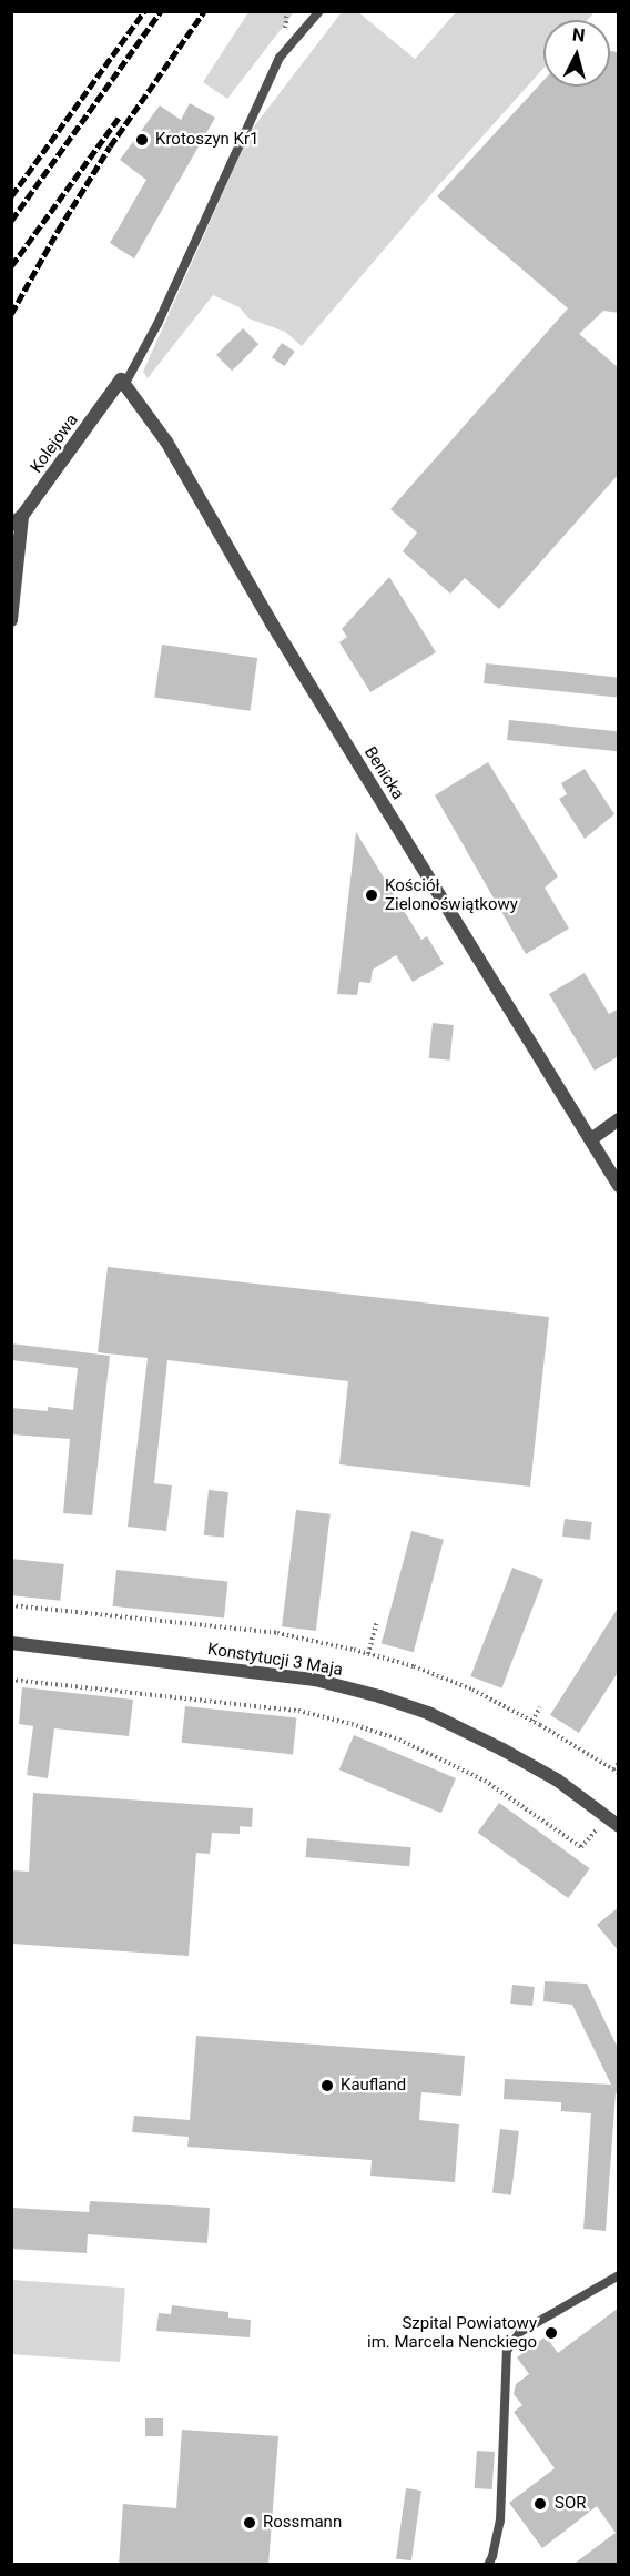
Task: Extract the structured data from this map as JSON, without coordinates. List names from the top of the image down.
{
  "streets": {
    "street": ["Kolejowa", "Benicka", "Konstytucji 3 Maja"]
  },
  "crossings": [
    ["Kolejowa", "Benicka"]
  ],
  "places": [
    "Krotoszyn Kr1",
    "Kościół Zielonoświątkowy",
    "Kaufland",
    "Szpital Powiatowy im. Marcela Nenckiego",
    "SOR",
    "Rossmann"
  ],
  "north": "top"
}
